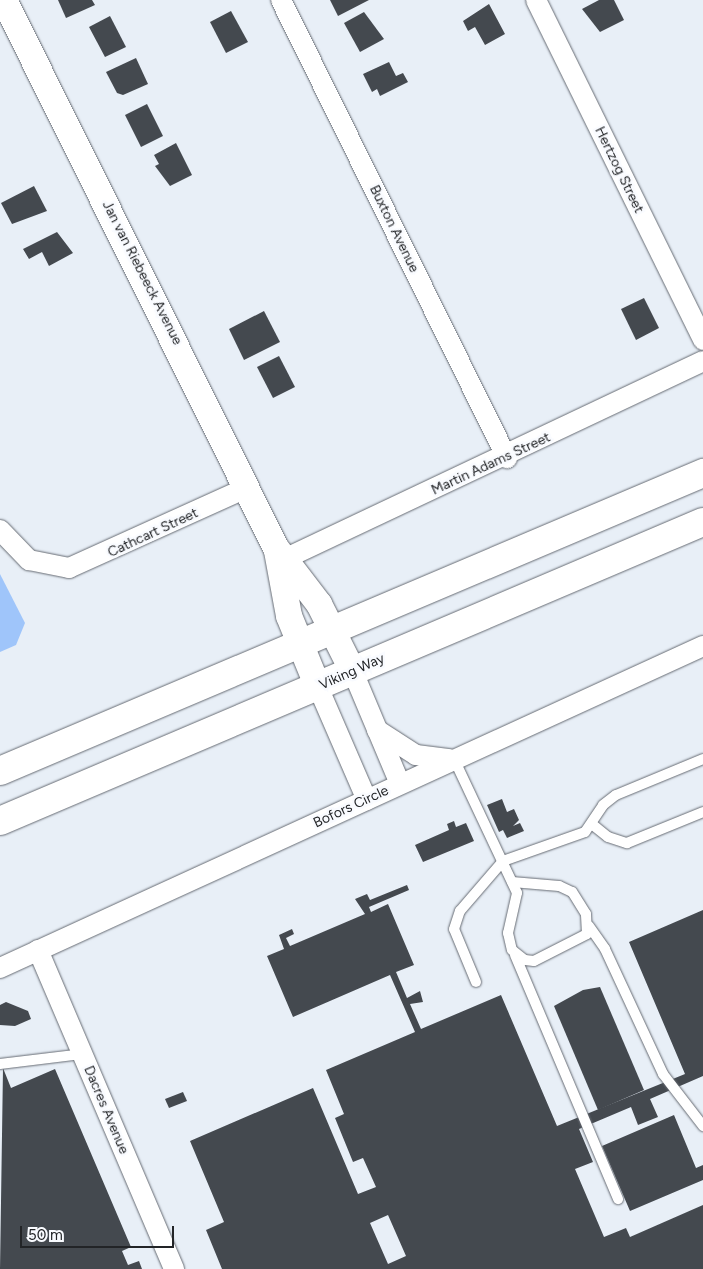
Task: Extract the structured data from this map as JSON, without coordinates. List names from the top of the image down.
{
  "streets": {
    "main road": ["Viking Way"],
    "street": [
      "Hertzog Street",
      "Buxton Avenue",
      "Jan van Riebeeck Avenue",
      "Martin Adams Street",
      "Cathcart Street",
      "Bofors Circle",
      "Dacres Avenue"
    ]
  },
  "crossings": [
    ["Buxton Avenue", "Martin Adams Street"],
    ["Jan van Riebeeck Avenue", "Martin Adams Street"],
    ["Jan van Riebeeck Avenue", "Cathcart Street"],
    ["Jan van Riebeeck Avenue", "Viking Way"],
    ["Jan van Riebeeck Avenue", "Bofors Circle"],
    ["Bofors Circle", "Dacres Avenue"]
  ],
  "scale_bar": "50 m"
}
